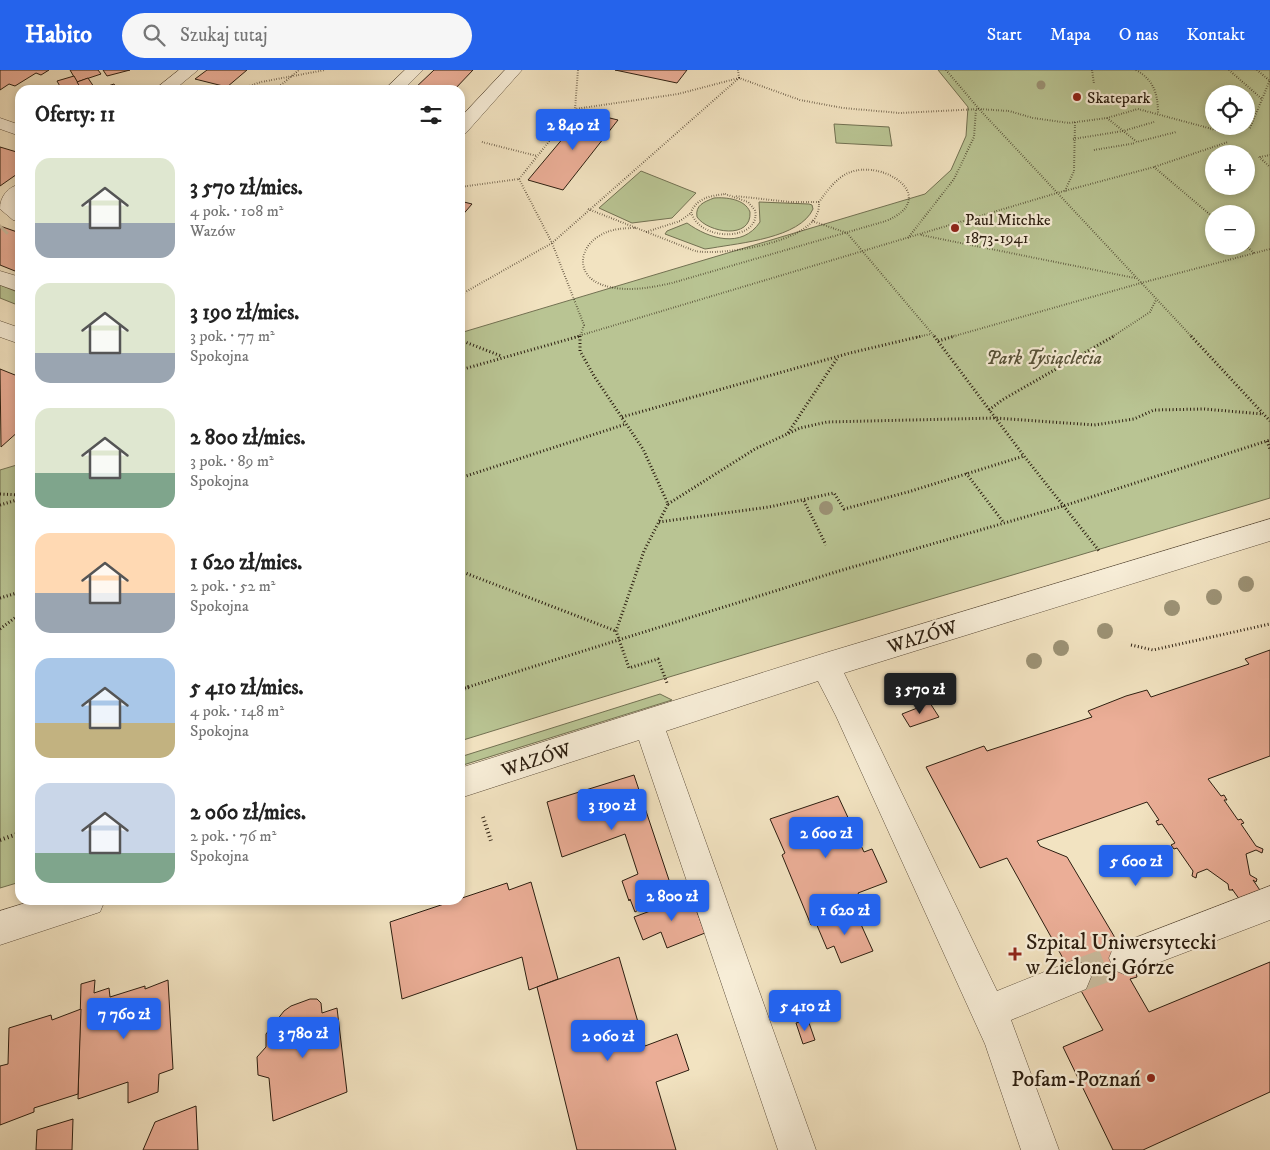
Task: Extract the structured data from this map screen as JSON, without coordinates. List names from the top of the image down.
{
  "streets": {
    "street": ["WAZÓW"]
  },
  "parks": ["Park Tysiąclecia"],
  "places": {
    "other": ["Skatepark", "Paul Mitchke 1873-1941", "Pofam-Poznań"],
    "health": ["Szpital Uniwersytecki w Zielonej Górze"]
  },
  "page": {
    "header": "Habito",
    "search": "Szukaj tutaj",
    "nav": [
      "Start",
      "Mapa",
      "O nas",
      "Kontakt"
    ],
    "map_buttons": ["+", "−"],
    "heading": "Oferty: 11",
    "price": [
      "2 840 zł",
      "3 570 zł",
      "3 190 zł",
      "2 600 zł",
      "5 600 zł",
      "2 800 zł",
      "1 620 zł",
      "5 410 zł",
      "7 760 zł",
      "3 780 zł",
      "2 060 zł"
    ],
    "list": [
      {
        "name": "3 570 zł/mies.",
        "note": "4 pok. · 108 m² · Wazów"
      },
      {
        "name": "3 190 zł/mies.",
        "note": "3 pok. · 77 m² · Spokojna"
      },
      {
        "name": "2 800 zł/mies.",
        "note": "3 pok. · 89 m² · Spokojna"
      },
      {
        "name": "1 620 zł/mies.",
        "note": "2 pok. · 52 m² · Spokojna"
      },
      {
        "name": "5 410 zł/mies.",
        "note": "4 pok. · 148 m² · Spokojna"
      },
      {
        "name": "2 060 zł/mies.",
        "note": "2 pok. · 76 m² · Spokojna"
      }
    ]
  }
}
